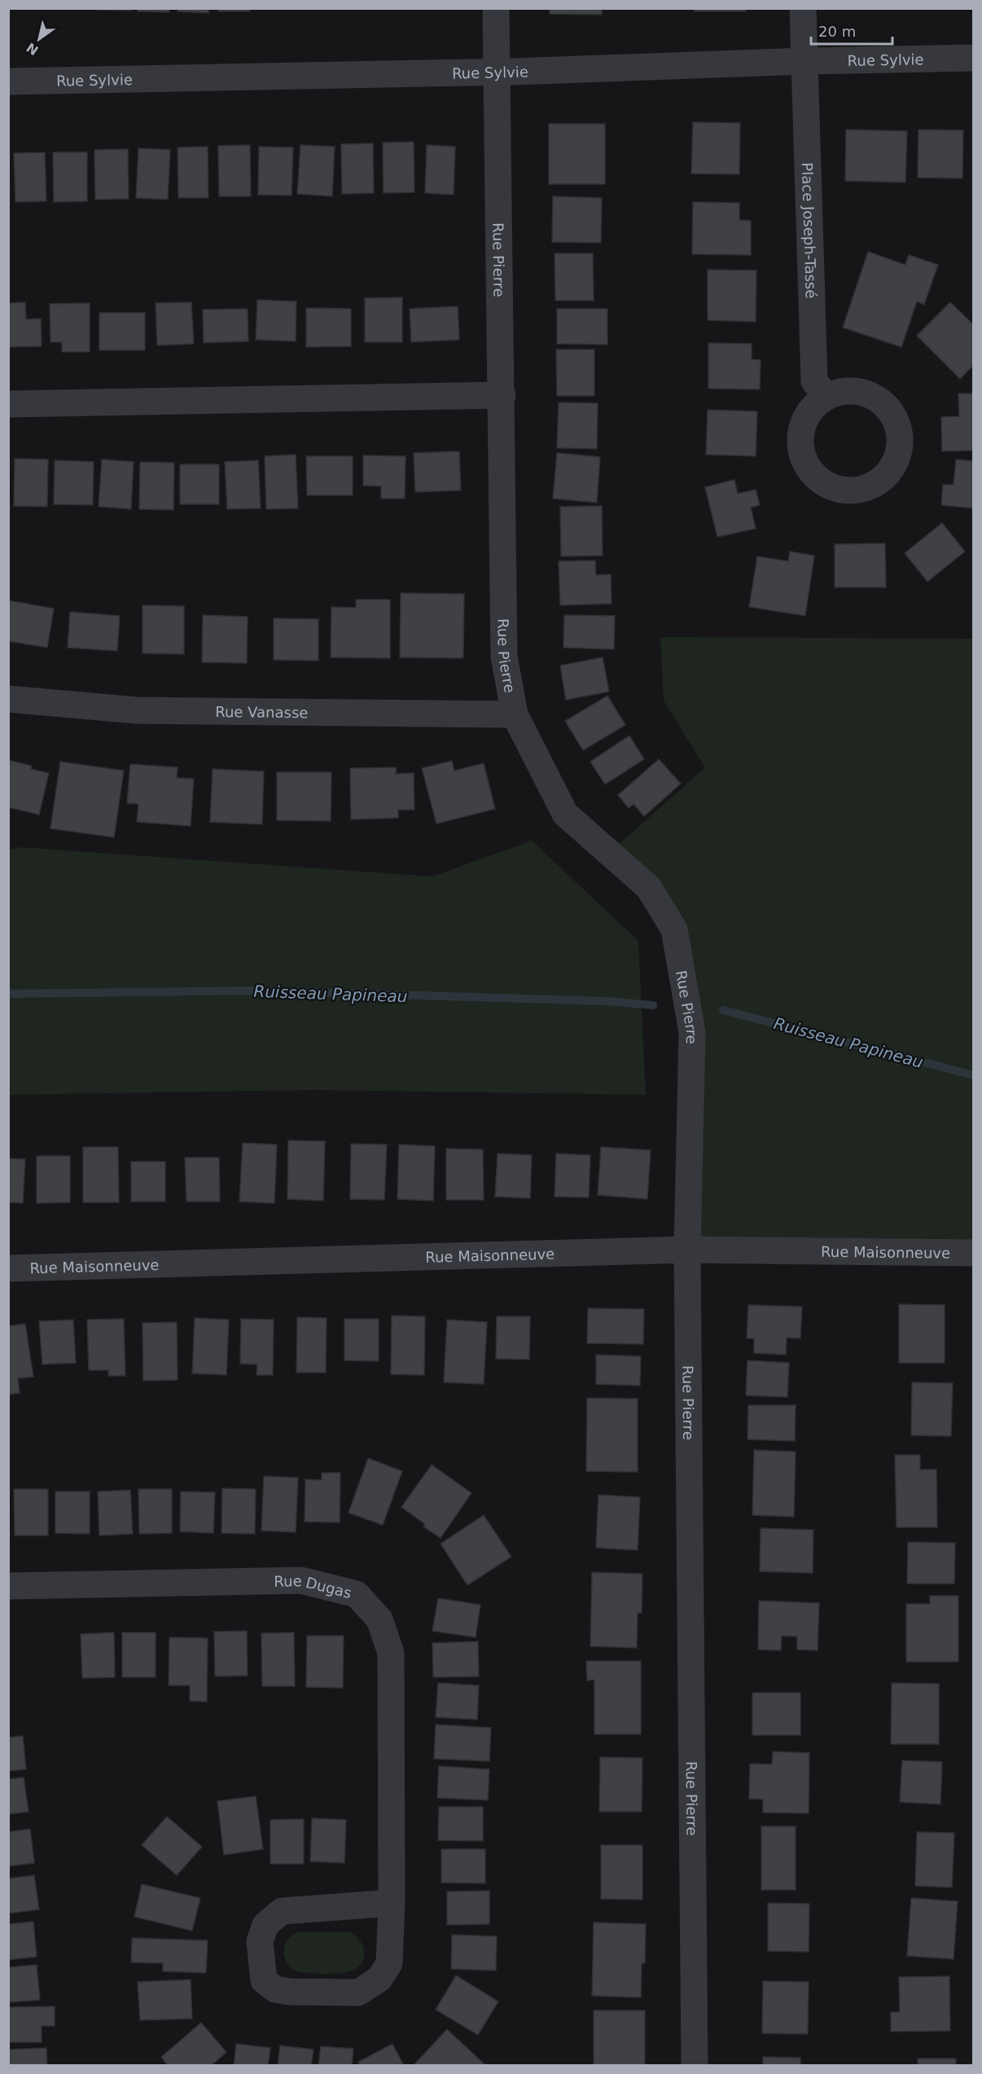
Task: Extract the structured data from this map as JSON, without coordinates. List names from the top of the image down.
{
  "streets": {
    "street": [
      "Rue Sylvie",
      "Place Joseph-Tassé",
      "Rue Pierre",
      "Rue Vanasse",
      "Rue Maisonneuve",
      "Rue Dugas"
    ]
  },
  "crossings": [
    ["Rue Sylvie", "Place Joseph-Tassé"],
    ["Rue Sylvie", "Rue Pierre"],
    ["Rue Pierre", "Rue Vanasse"],
    ["Rue Pierre", "Rue Maisonneuve"]
  ],
  "water": ["Ruisseau Papineau"],
  "scale_bar": "20 m",
  "north": "bottom left"
}
